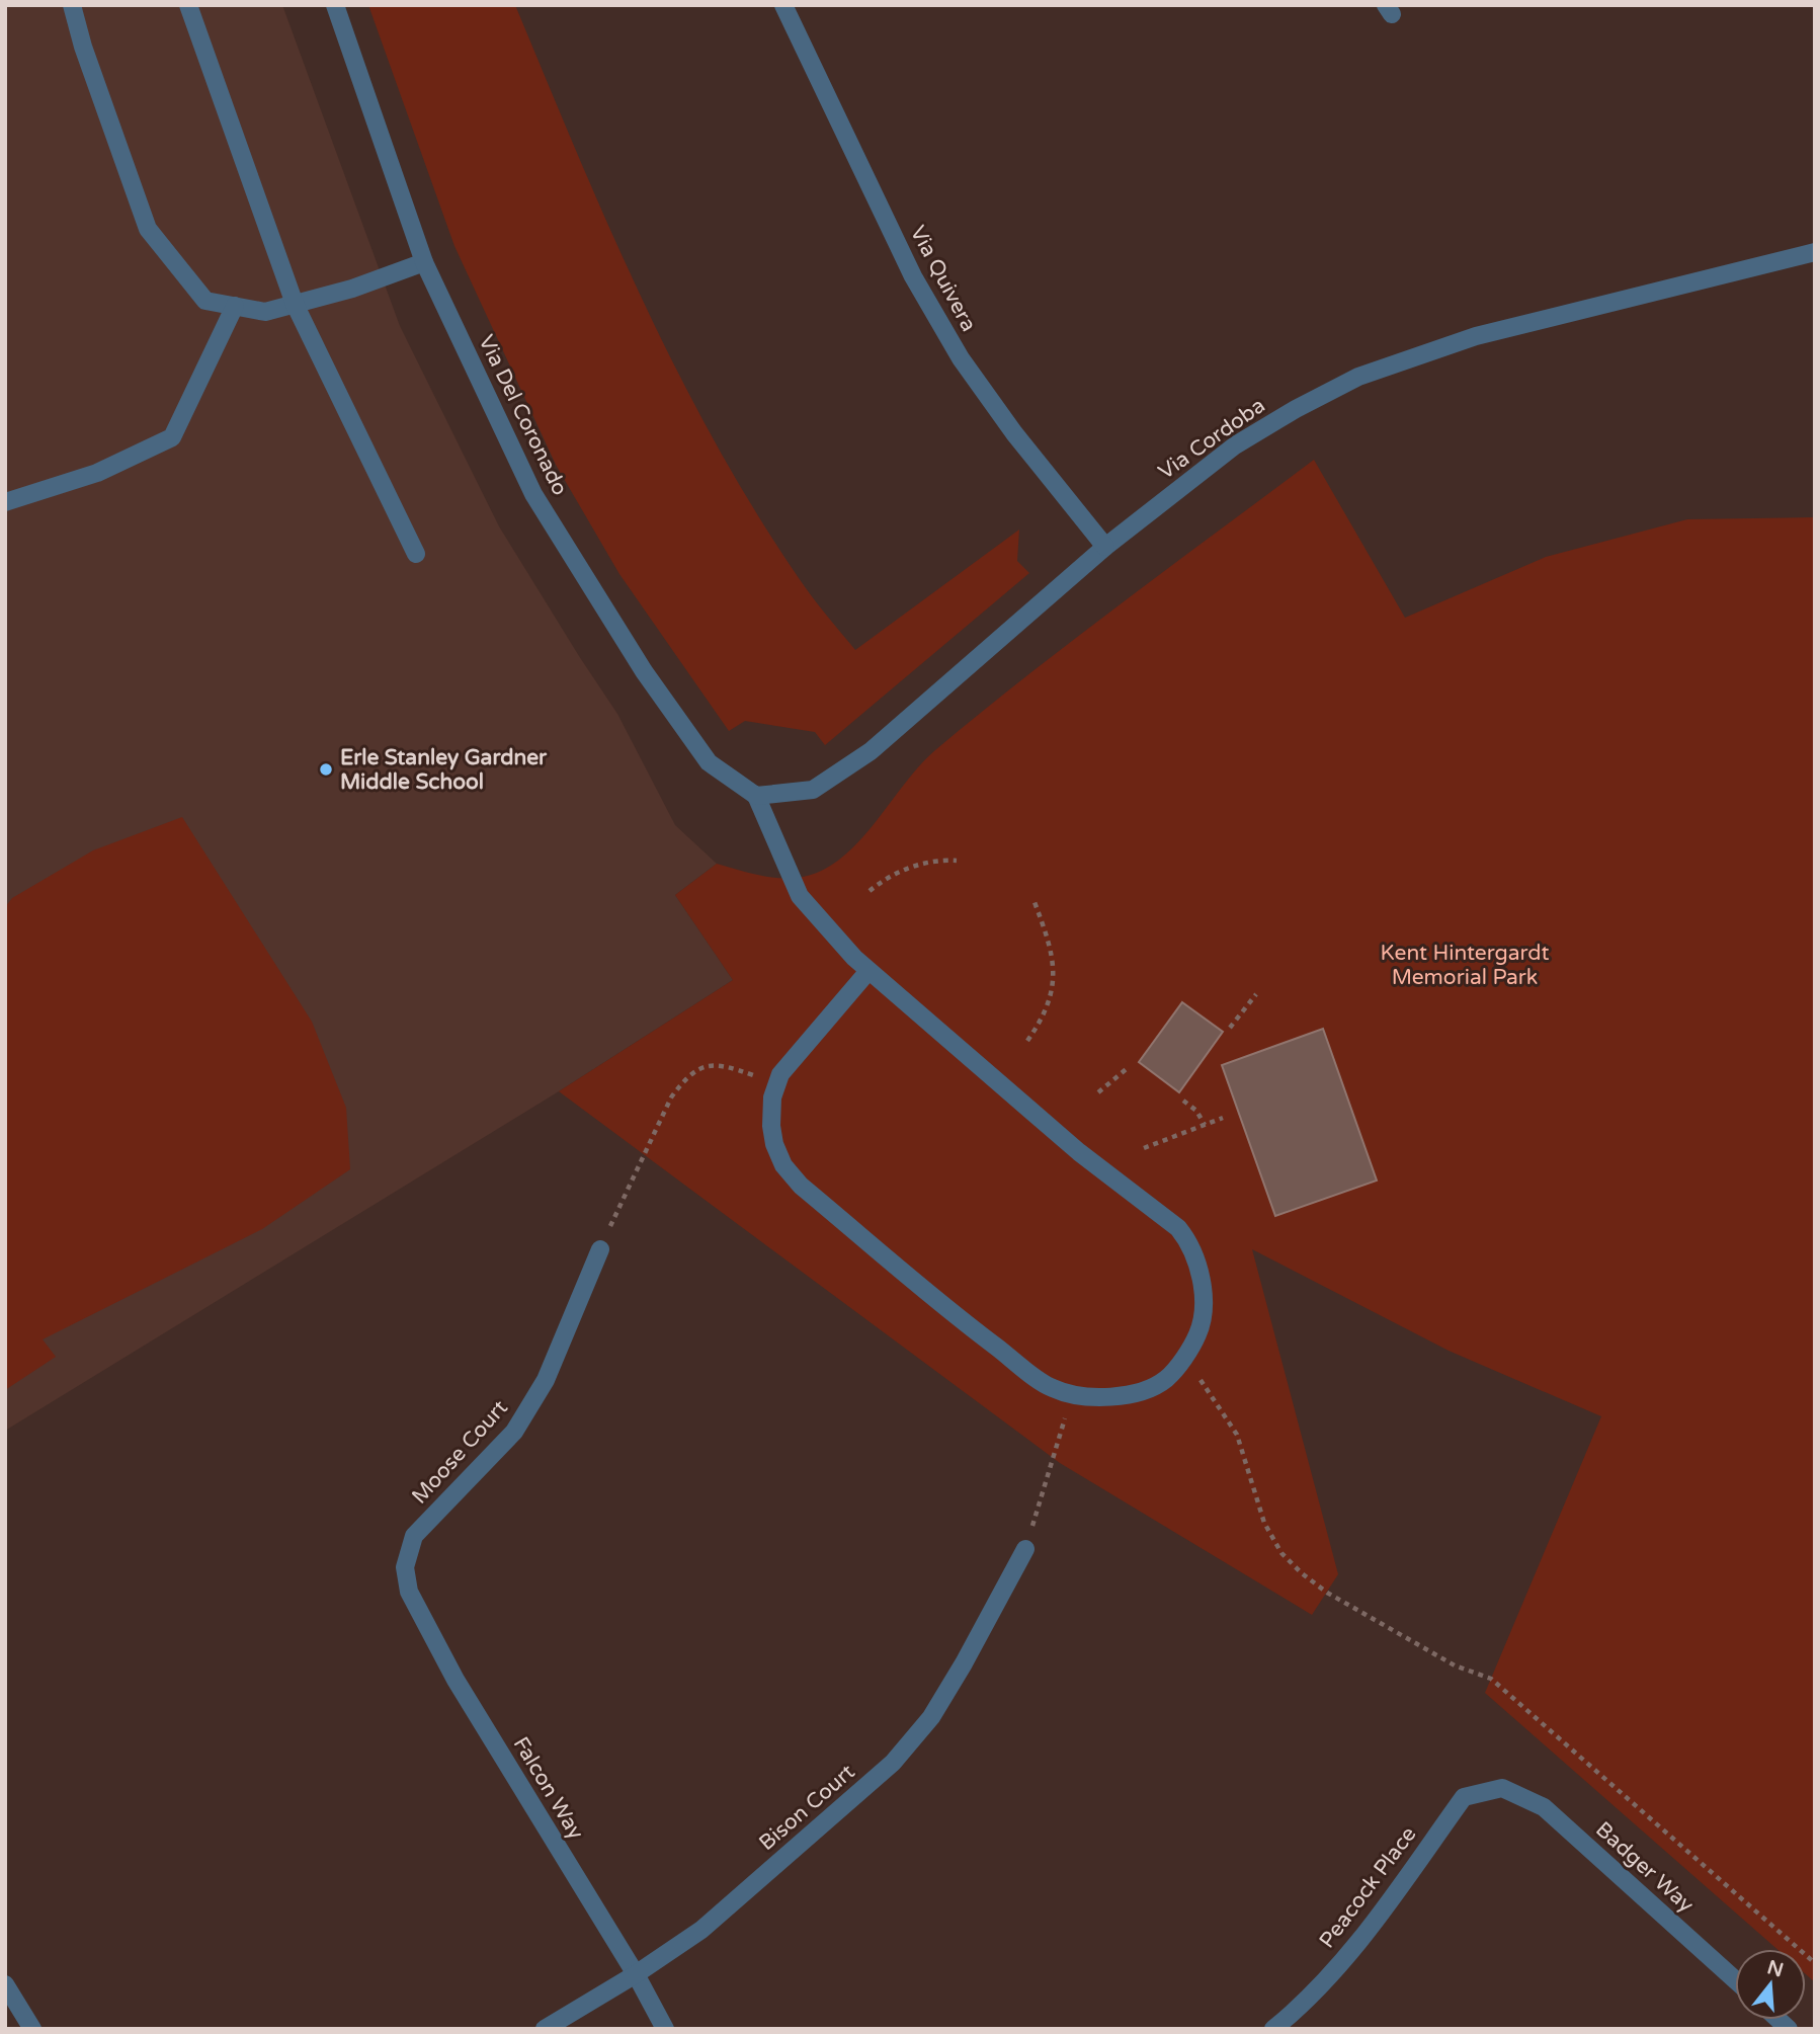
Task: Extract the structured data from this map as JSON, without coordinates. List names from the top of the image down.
{
  "streets": {
    "street": [
      "Via Quivera",
      "Via Del Coronado",
      "Via Cordoba",
      "Moose Court",
      "Falcon Way",
      "Bison Court",
      "Badger Way",
      "Peacock Place"
    ]
  },
  "crossings": [
    ["Via Quivera", "Via Cordoba"],
    ["Via Del Coronado", "Via Cordoba"],
    ["Moose Court", "Falcon Way"],
    ["Falcon Way", "Bison Court"],
    ["Badger Way", "Peacock Place"]
  ],
  "parks": ["Kent Hintergardt Memorial Park"],
  "places": ["Erle Stanley Gardner Middle School"],
  "north": "top"
}
